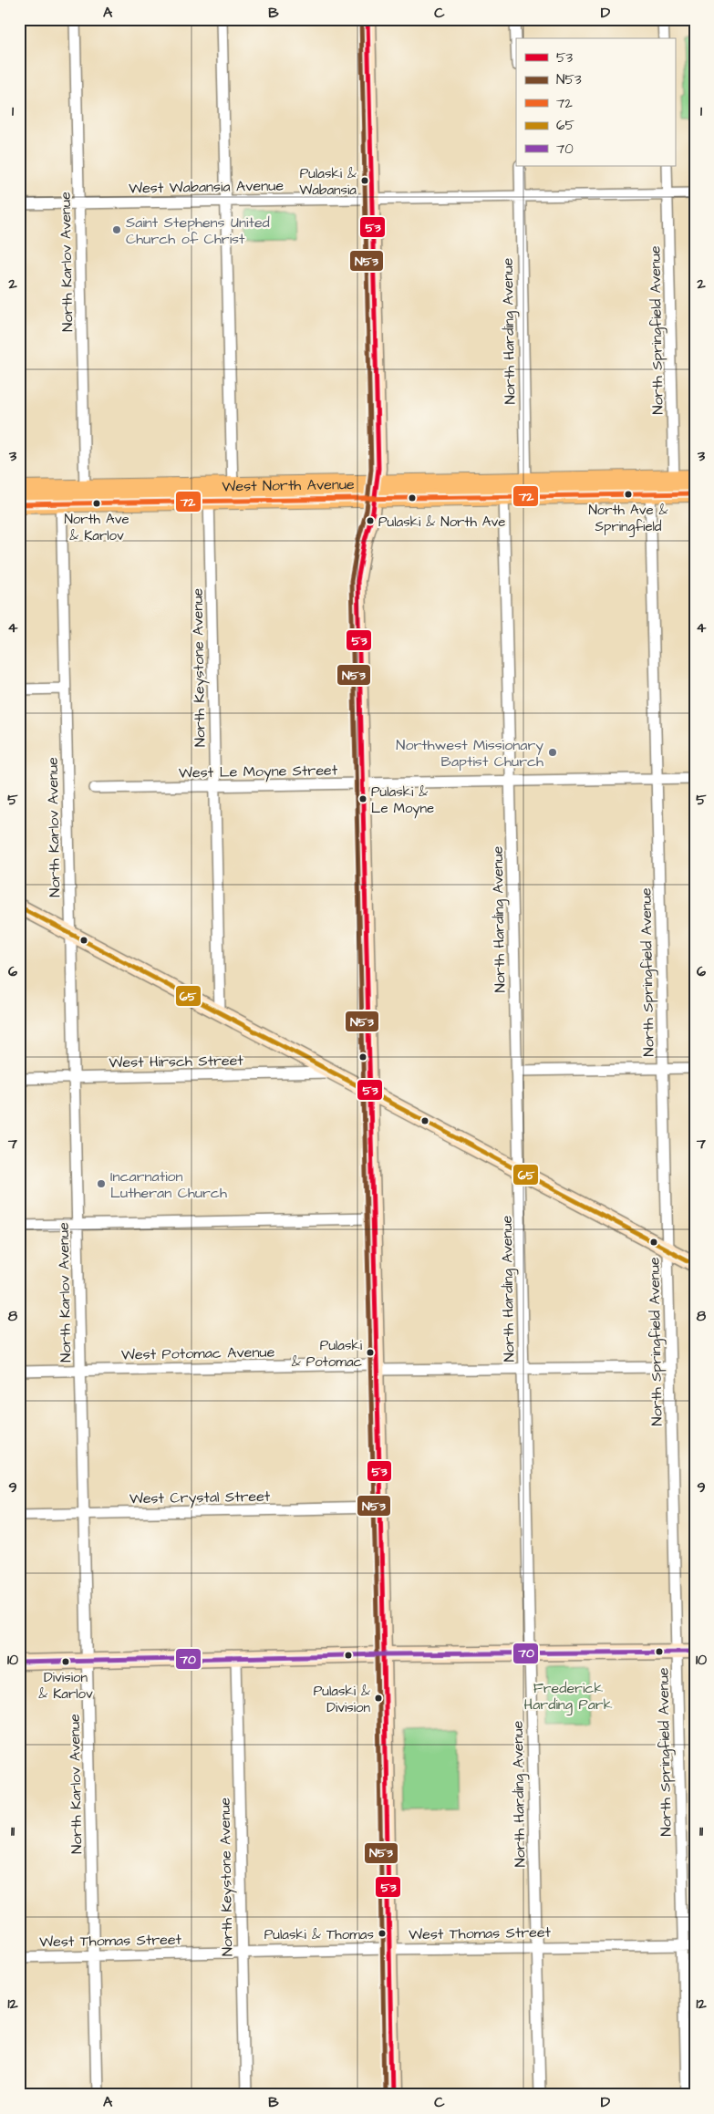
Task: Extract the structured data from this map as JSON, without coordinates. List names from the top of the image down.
{
  "streets": {
    "main road": ["West North Avenue"],
    "street": [
      "West Wabansia Avenue",
      "North Karlov Avenue",
      "North Springfield Avenue",
      "North Harding Avenue",
      "North Keystone Avenue",
      "West Le Moyne Street",
      "West Hirsch Street",
      "West Potomac Avenue",
      "West Crystal Street",
      "West Thomas Street"
    ]
  },
  "crossings": [
    ["West Wabansia Avenue", "North Karlov Avenue"],
    ["West Wabansia Avenue", "North Springfield Avenue"],
    ["West Wabansia Avenue", "North Harding Avenue"],
    ["North Karlov Avenue", "West North Avenue"],
    ["North Karlov Avenue", "West Hirsch Street"],
    ["North Karlov Avenue", "West Potomac Avenue"],
    ["North Karlov Avenue", "West Crystal Street"],
    ["North Karlov Avenue", "West Thomas Street"],
    ["North Springfield Avenue", "West North Avenue"],
    ["North Springfield Avenue", "West Le Moyne Street"],
    ["North Springfield Avenue", "West Potomac Avenue"],
    ["North Springfield Avenue", "West Thomas Street"],
    ["North Harding Avenue", "West North Avenue"],
    ["North Harding Avenue", "West Le Moyne Street"],
    ["North Harding Avenue", "West Potomac Avenue"],
    ["North Harding Avenue", "West Thomas Street"],
    ["West North Avenue", "North Keystone Avenue"],
    ["North Keystone Avenue", "West Le Moyne Street"],
    ["North Keystone Avenue", "West Thomas Street"]
  ],
  "parks": ["Frederick Harding Park"],
  "places": [
    "Pulaski & Wabansia",
    "Saint Stephens United Church of Christ",
    "North Ave & Springfield",
    "North Ave & Karlov",
    "Pulaski & North Ave",
    "Northwest Missionary Baptist Church",
    "Pulaski & Le Moyne",
    "Incarnation Lutheran Church",
    "Pulaski & Potomac",
    "Division & Karlov",
    "Pulaski & Division",
    "Pulaski & Thomas"
  ],
  "lines": [
    "transit line 53",
    "transit line N53",
    "transit line 72",
    "transit line 65",
    "transit line 70"
  ],
  "legend": [
    "53",
    "N53",
    "72",
    "65",
    "70"
  ],
  "grid": {
    "columns": [
      "A",
      "B",
      "C",
      "D"
    ],
    "rows": [
      "1",
      "2",
      "3",
      "4",
      "5",
      "6",
      "7",
      "8",
      "9",
      "10",
      "11",
      "12"
    ]
  }
}
